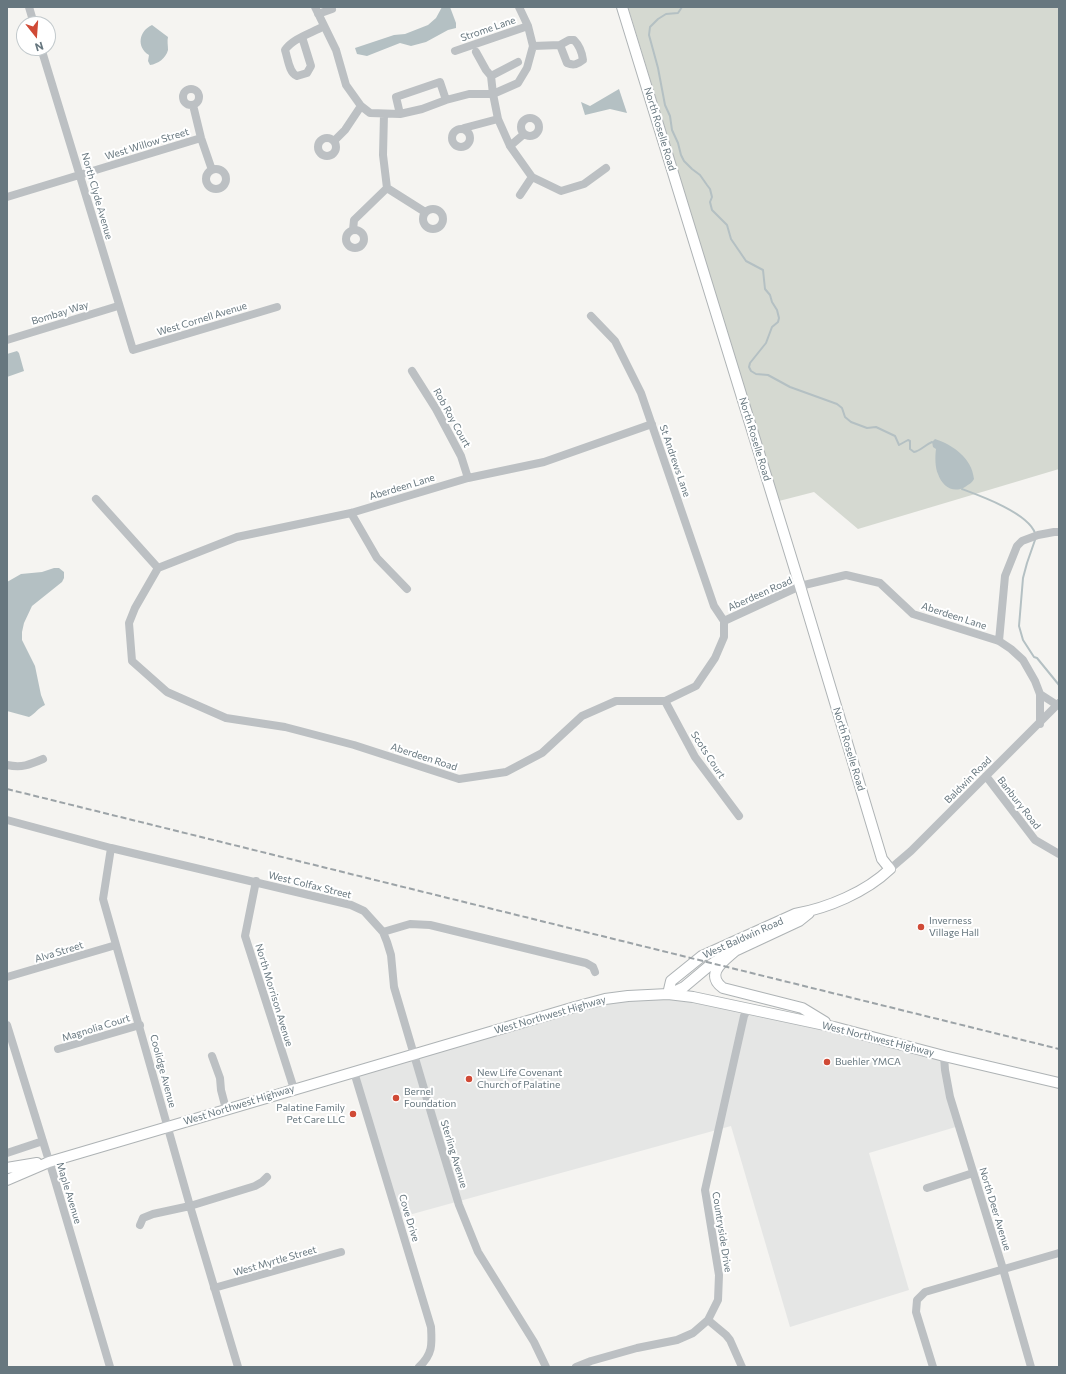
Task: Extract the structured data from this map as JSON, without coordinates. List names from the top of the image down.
{
  "streets": {
    "main road": ["North Roselle Road", "West Baldwin Road", "West Northwest Highway"],
    "street": [
      "Strome Lane",
      "West Willow Street",
      "North Clyde Avenue",
      "Bombay Way",
      "West Cornell Avenue",
      "Rob Roy Court",
      "St Andrews Lane",
      "Aberdeen Lane",
      "Aberdeen Road",
      "Scots Court",
      "Baldwin Road",
      "Banbury Road",
      "West Colfax Street",
      "Alva Street",
      "North Morrison Avenue",
      "Magnolia Court",
      "Coolidge Avenue",
      "Sterling Avenue",
      "Maple Avenue",
      "North Deer Avenue",
      "Cove Drive",
      "Countryside Drive",
      "West Myrtle Street"
    ]
  },
  "crossings": [
    ["North Roselle Road", "Aberdeen Lane"],
    ["North Roselle Road", "Aberdeen Road"],
    ["North Roselle Road", "Baldwin Road"],
    ["North Roselle Road", "West Baldwin Road"],
    ["West Willow Street", "North Clyde Avenue"],
    ["North Clyde Avenue", "Bombay Way"],
    ["North Clyde Avenue", "West Cornell Avenue"],
    ["Rob Roy Court", "Aberdeen Lane"],
    ["St Andrews Lane", "Aberdeen Lane"],
    ["St Andrews Lane", "Aberdeen Road"],
    ["Aberdeen Lane", "Aberdeen Road"],
    ["Aberdeen Lane", "Baldwin Road"],
    ["Aberdeen Road", "Scots Court"],
    ["Baldwin Road", "Banbury Road"],
    ["Baldwin Road", "West Baldwin Road"],
    ["West Colfax Street", "North Morrison Avenue"],
    ["West Colfax Street", "Coolidge Avenue"],
    ["West Colfax Street", "Sterling Avenue"],
    ["West Baldwin Road", "West Northwest Highway"],
    ["Alva Street", "Coolidge Avenue"],
    ["North Morrison Avenue", "West Northwest Highway"],
    ["West Northwest Highway", "Coolidge Avenue"],
    ["West Northwest Highway", "Sterling Avenue"],
    ["West Northwest Highway", "Maple Avenue"],
    ["West Northwest Highway", "North Deer Avenue"],
    ["West Northwest Highway", "Cove Drive"],
    ["West Northwest Highway", "Countryside Drive"],
    ["Magnolia Court", "Coolidge Avenue"],
    ["Coolidge Avenue", "West Myrtle Street"]
  ],
  "places": [
    "Inverness Village Hall",
    "Buehler YMCA",
    "New Life Covenant Church of Palatine",
    "Bernel Foundation",
    "Palatine Family Pet Care LLC"
  ],
  "north": "bottom"
}
